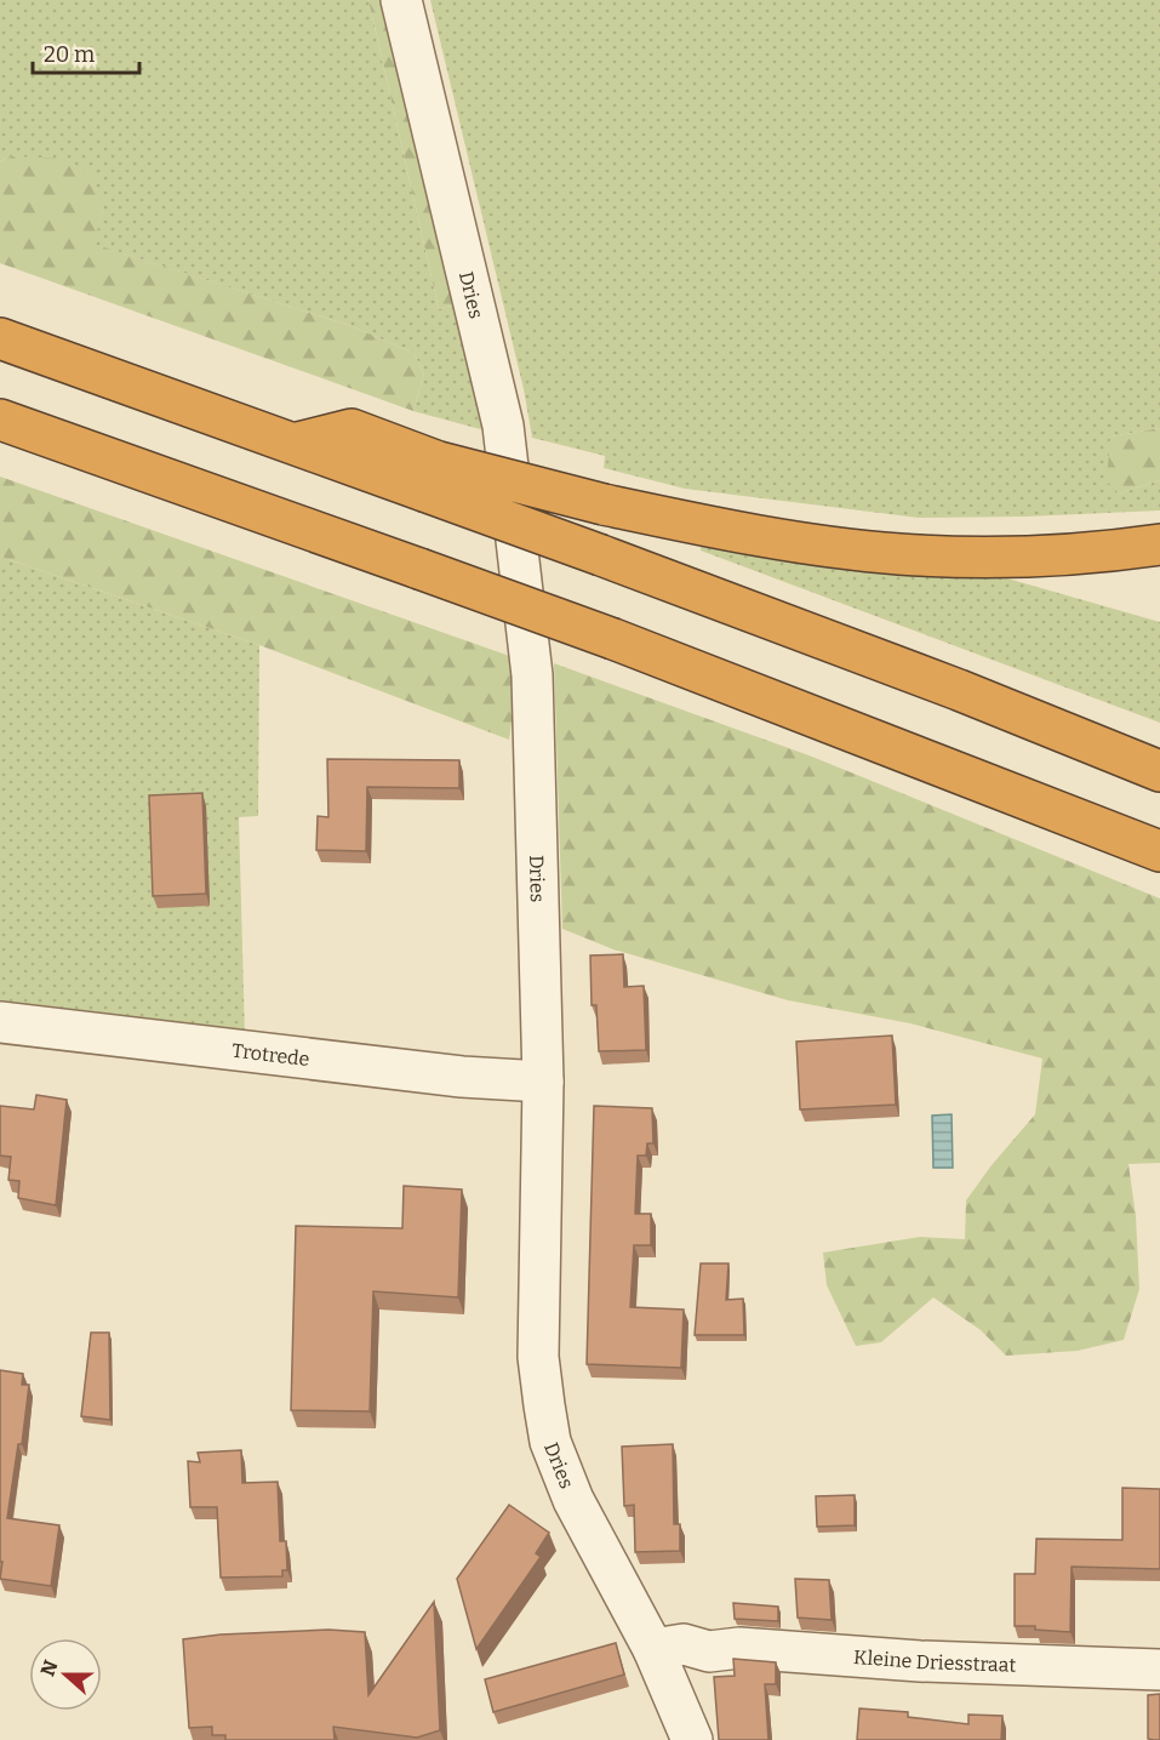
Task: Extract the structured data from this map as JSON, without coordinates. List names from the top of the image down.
{
  "streets": {
    "street": ["Dries", "Trotrede", "Kleine Driesstraat"]
  },
  "crossings": [
    ["Dries", "Trotrede"],
    ["Dries", "Kleine Driesstraat"]
  ],
  "scale_bar": "20 m",
  "north": "left"
}
